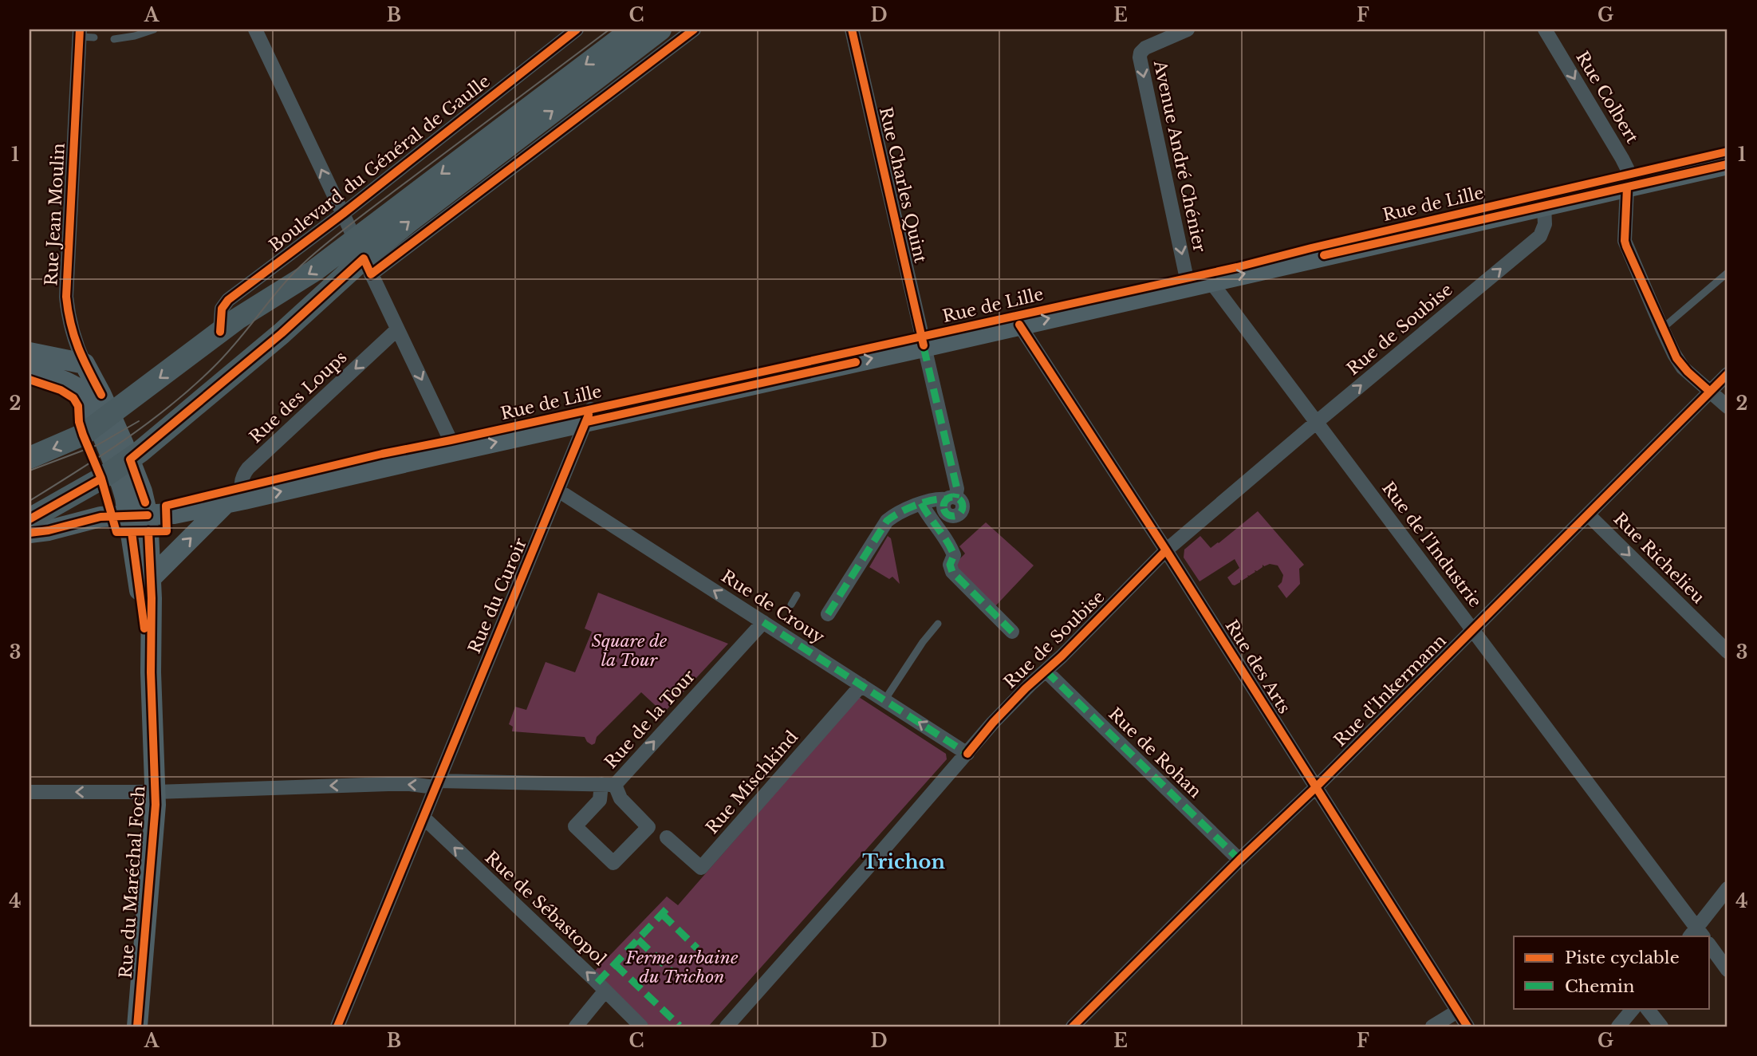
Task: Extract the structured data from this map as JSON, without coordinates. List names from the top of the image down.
{
  "streets": {
    "street": [
      "Rue Colbert",
      "Avenue André Chénier",
      "Boulevard du Général de Gaulle",
      "Rue Charles Quint",
      "Rue de Lille",
      "Rue Jean Moulin",
      "Rue de Soubise",
      "Rue des Loups",
      "Rue de l'Industrie",
      "Rue Richelieu",
      "Rue du Curoir",
      "Rue de Crouy",
      "Rue des Arts",
      "Rue d'Inkermann",
      "Rue de la Tour",
      "Rue de Rohan",
      "Rue Mischkind",
      "Rue du Maréchal Foch",
      "Rue de Sébastopol"
    ]
  },
  "crossings": [
    ["Rue Colbert", "Rue de Lille"],
    ["Avenue André Chénier", "Rue de Lille"],
    ["Rue Charles Quint", "Rue de Lille"],
    ["Rue de Lille", "Rue de Soubise"],
    ["Rue de Lille", "Rue des Loups"],
    ["Rue de Lille", "Rue de l'Industrie"],
    ["Rue de Lille", "Rue du Curoir"],
    ["Rue de Lille", "Rue des Arts"],
    ["Rue de Lille", "Rue du Maréchal Foch"],
    ["Rue Jean Moulin", "Rue du Maréchal Foch"],
    ["Rue de Soubise", "Rue de l'Industrie"],
    ["Rue de Soubise", "Rue de Crouy"],
    ["Rue de Soubise", "Rue des Arts"],
    ["Rue de Soubise", "Rue de Rohan"],
    ["Rue de l'Industrie", "Rue d'Inkermann"],
    ["Rue Richelieu", "Rue d'Inkermann"],
    ["Rue du Curoir", "Rue de Crouy"],
    ["Rue du Curoir", "Rue de la Tour"],
    ["Rue du Curoir", "Rue de Sébastopol"],
    ["Rue de Crouy", "Rue de la Tour"],
    ["Rue de Crouy", "Rue Mischkind"],
    ["Rue des Arts", "Rue d'Inkermann"],
    ["Rue d'Inkermann", "Rue de Rohan"]
  ],
  "one_way": [
    "Rue Colbert",
    "Avenue André Chénier",
    "Rue de Lille",
    "Rue des Loups",
    "Rue Richelieu",
    "Rue de Crouy",
    "Rue de la Tour",
    "Rue de Sébastopol"
  ],
  "districts": ["Trichon"],
  "parks": ["Square de la Tour", "Ferme urbaine du Trichon"],
  "legend": ["Piste cyclable", "Chemin"],
  "grid": {
    "columns": [
      "A",
      "B",
      "C",
      "D",
      "E",
      "F",
      "G"
    ],
    "rows": [
      "1",
      "2",
      "3",
      "4"
    ]
  }
}
